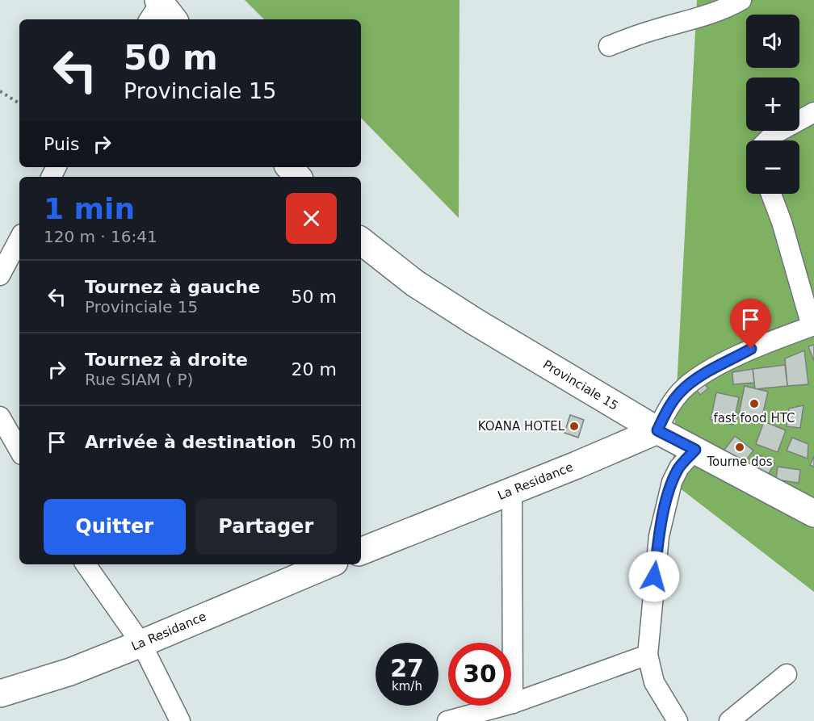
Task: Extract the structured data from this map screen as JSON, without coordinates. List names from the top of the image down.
{
  "streets": {
    "street": ["Provinciale 15", "La Residance"]
  },
  "crossings": [
    ["Provinciale 15", "La Residance"]
  ],
  "places": ["fast food HTC", "KOANA HOTEL", "Tourne dos"],
  "page": {
    "map_buttons": ["+", "−"],
    "turn": ["50 m", "Provinciale 15"],
    "then": "Puis",
    "heading": ["1 min", "120 m · 16:41"],
    "list": [
      {
        "name": "Tournez à gauche",
        "note": "Provinciale 15",
        "value": "50 m"
      },
      {
        "name": "Tournez à droite",
        "note": "Rue SIAM ( P)",
        "value": "20 m"
      },
      {
        "name": "Arrivée à destination",
        "value": "50 m"
      }
    ],
    "buttons": ["Quitter", "Partager"],
    "speed": "27 km/h",
    "limit": "30"
  }
}
